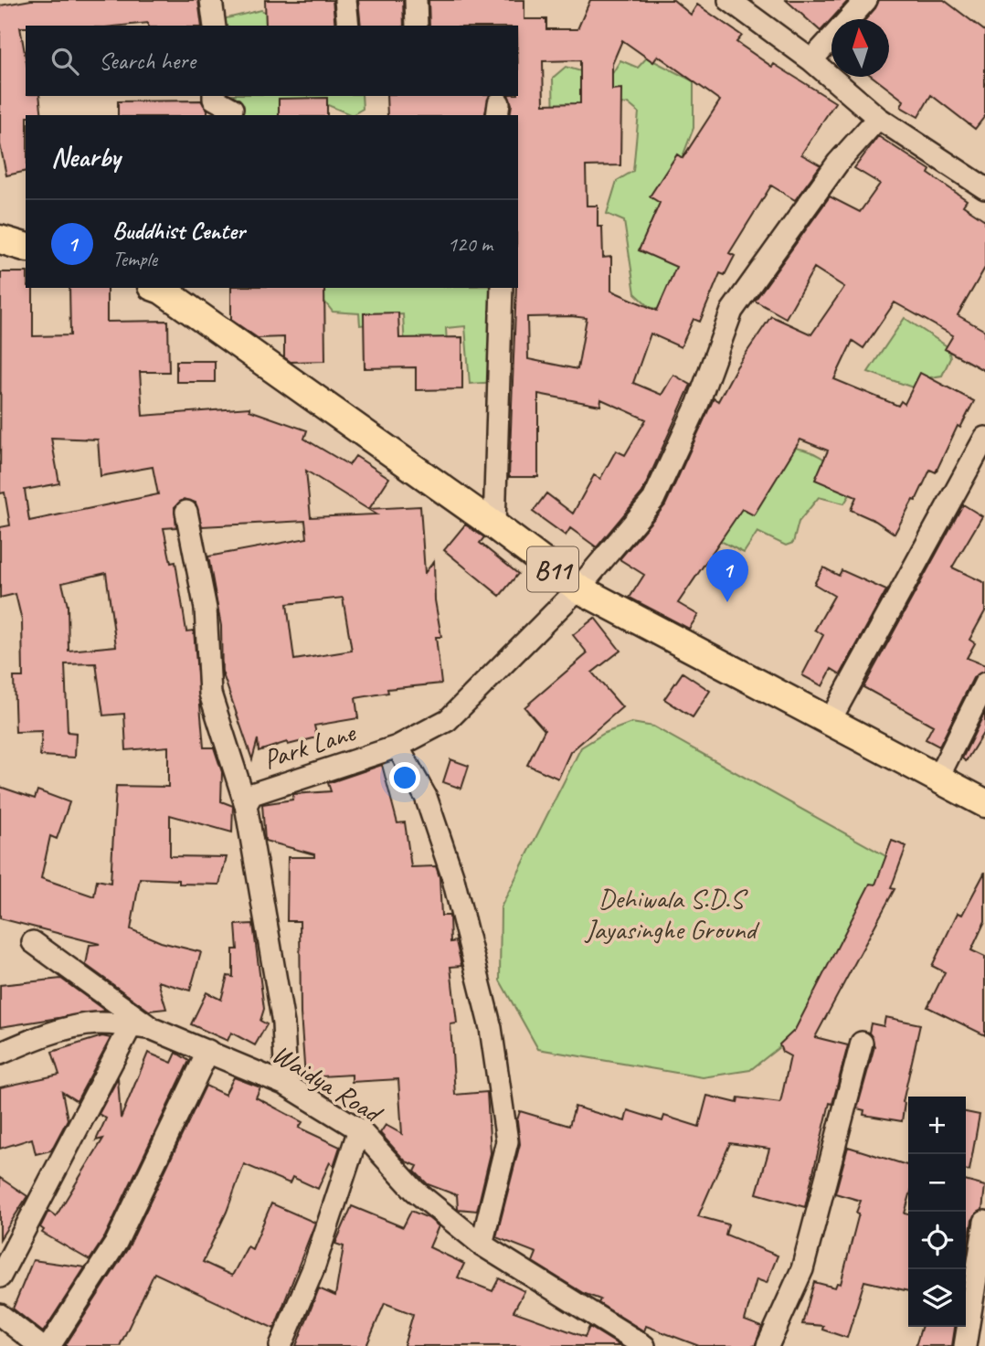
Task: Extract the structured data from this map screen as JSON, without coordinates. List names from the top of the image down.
{
  "streets": {
    "main road": ["B11"],
    "street": ["Park Lane", "Waidya Road"]
  },
  "crossings": [
    ["B11", "Park Lane"],
    ["Park Lane", "Waidya Road"]
  ],
  "parks": ["Dehiwala S.D.S Jayasinghe Ground"],
  "north": "top",
  "page": {
    "search": "Search here",
    "heading": "Nearby",
    "list": [
      {
        "mark": "1",
        "name": "Buddhist Center",
        "note": "Temple",
        "value": "120 m"
      }
    ],
    "pins": "1",
    "map_buttons": ["+", "−"]
  }
}
